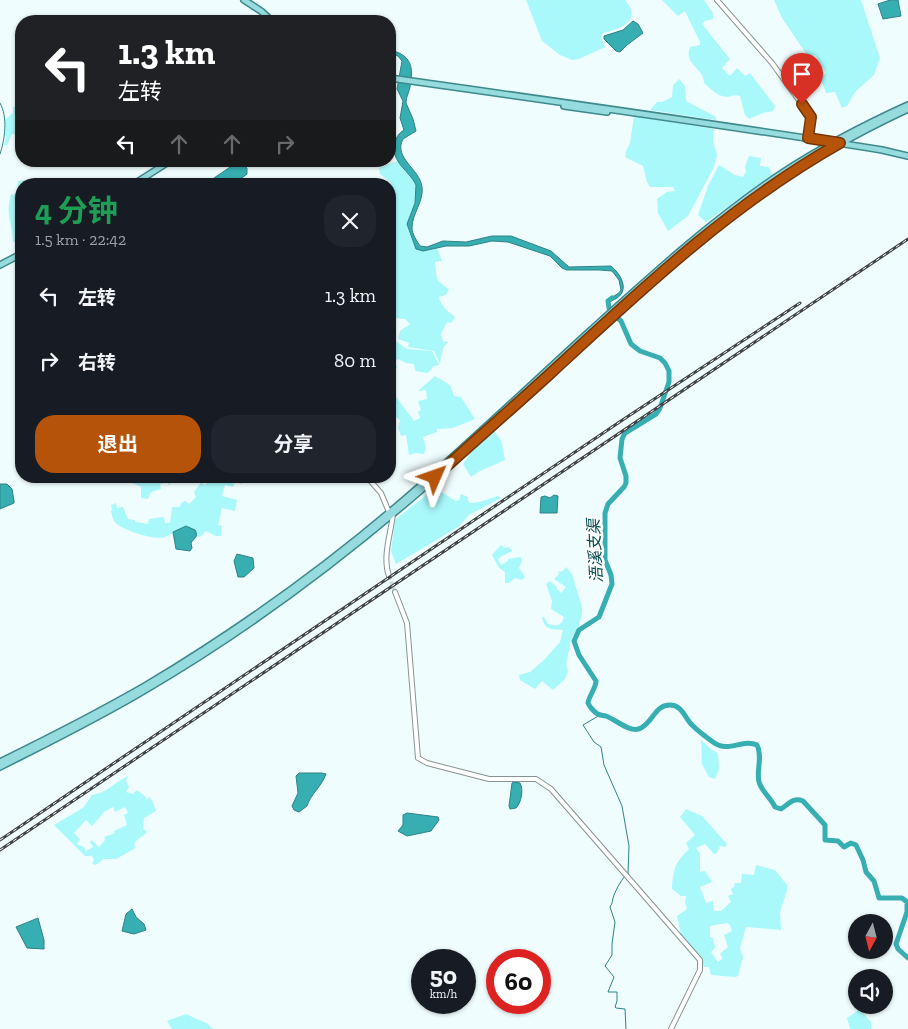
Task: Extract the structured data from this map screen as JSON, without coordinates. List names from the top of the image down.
{
  "water": ["浯溪支渠"],
  "north": "bottom",
  "page": {
    "turn": ["1.3 km", "左转"],
    "heading": ["4 分钟", "1.5 km · 22:42"],
    "list": [
      {
        "name": "左转",
        "value": "1.3 km"
      },
      {
        "name": "右转",
        "value": "80 m"
      }
    ],
    "buttons": ["退出", "分享"],
    "speed": "50 km/h",
    "limit": "60"
  }
}
